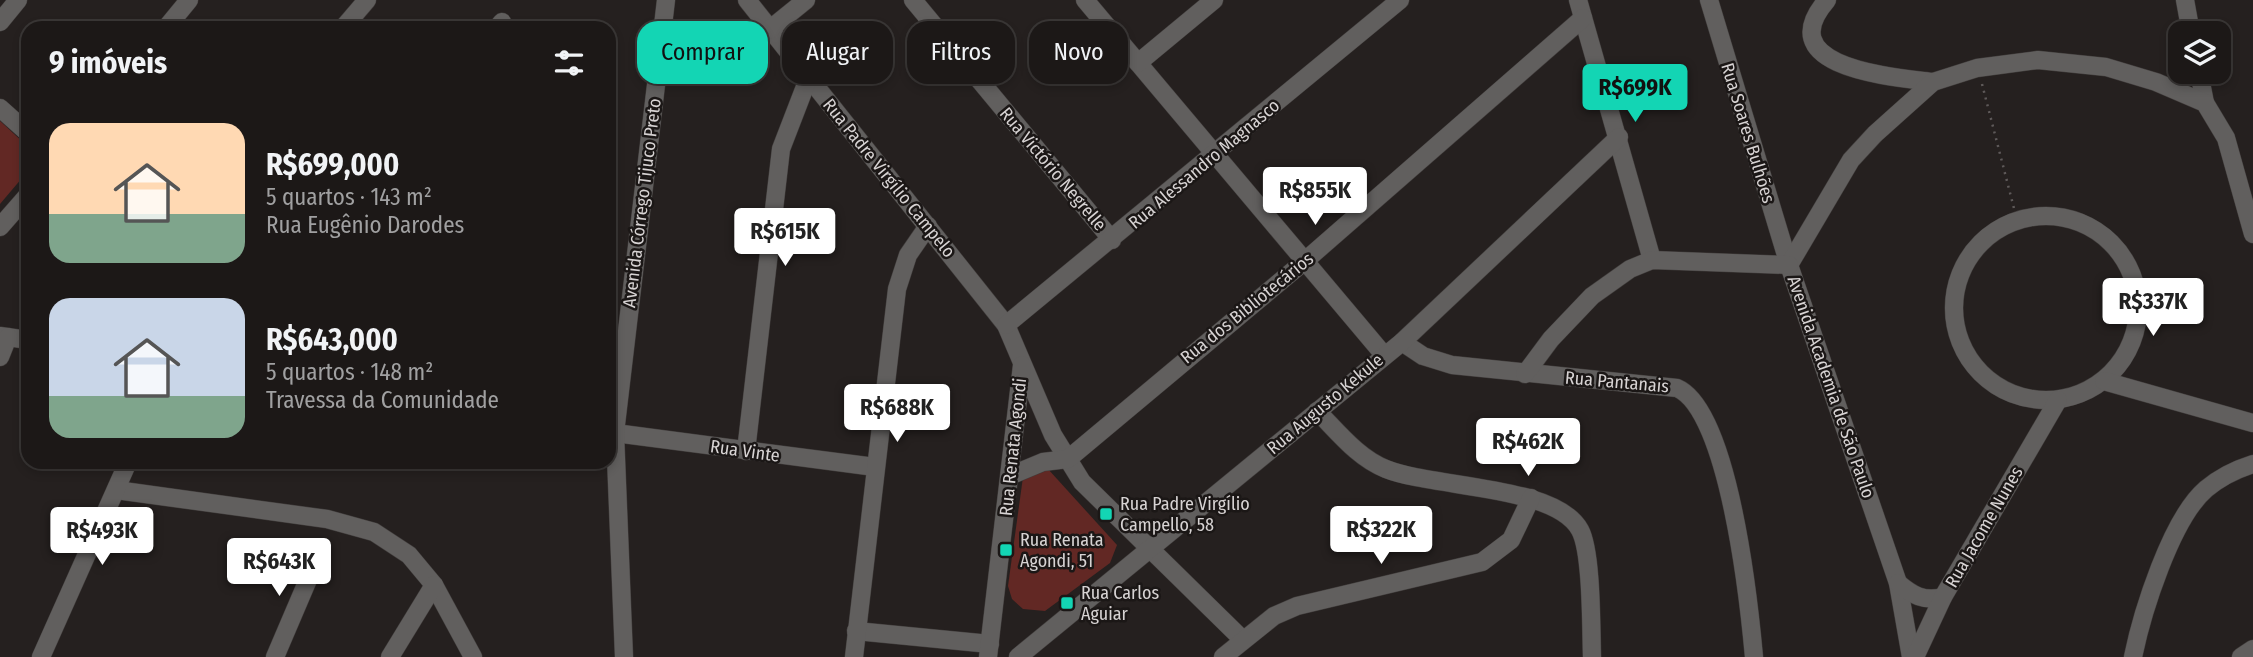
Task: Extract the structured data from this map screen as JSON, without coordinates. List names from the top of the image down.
{
  "streets": {
    "street": [
      "Rua Soares Bulhões",
      "Rua Alessandro Magnasco",
      "Rua Victório Negrelle",
      "Rua Padre Virgílio Campelo",
      "Avenida Córrego Tijuco Preto",
      "Rua dos Bibliotecários",
      "Rua Pantanais",
      "Avenida Academia de São Paulo",
      "Rua Augusto Kekule",
      "Rua Renata Agondi",
      "Rua Vinte",
      "Rua Jacome Nunes"
    ]
  },
  "crossings": [
    ["Rua Soares Bulhões", "Avenida Academia de São Paulo"],
    ["Rua Alessandro Magnasco", "Rua Victório Negrelle"],
    ["Rua Alessandro Magnasco", "Rua Padre Virgílio Campelo"],
    ["Rua Padre Virgílio Campelo", "Rua dos Bibliotecários"],
    ["Rua Padre Virgílio Campelo", "Rua Augusto Kekule"],
    ["Rua Padre Virgílio Campelo", "Rua Renata Agondi"],
    ["Rua Pantanais", "Rua Augusto Kekule"],
    ["Avenida Academia de São Paulo", "Rua Jacome Nunes"]
  ],
  "places": {
    "transit": ["Rua Padre Virgílio Campello, 58", "Rua Renata Agondi, 51", "Rua Carlos Aguiar"]
  },
  "page": {
    "chip": [
      "Comprar",
      "Alugar",
      "Filtros",
      "Novo"
    ],
    "heading": "9 imóveis",
    "price": [
      "R$699K",
      "R$855K",
      "R$615K",
      "R$337K",
      "R$688K",
      "R$462K",
      "R$322K",
      "R$493K",
      "R$643K"
    ],
    "list": [
      {
        "name": "R$699,000",
        "note": "5 quartos · 143 m² · Rua Eugênio Darodes"
      },
      {
        "name": "R$643,000",
        "note": "5 quartos · 148 m² · Travessa da Comunidade"
      }
    ]
  }
}
